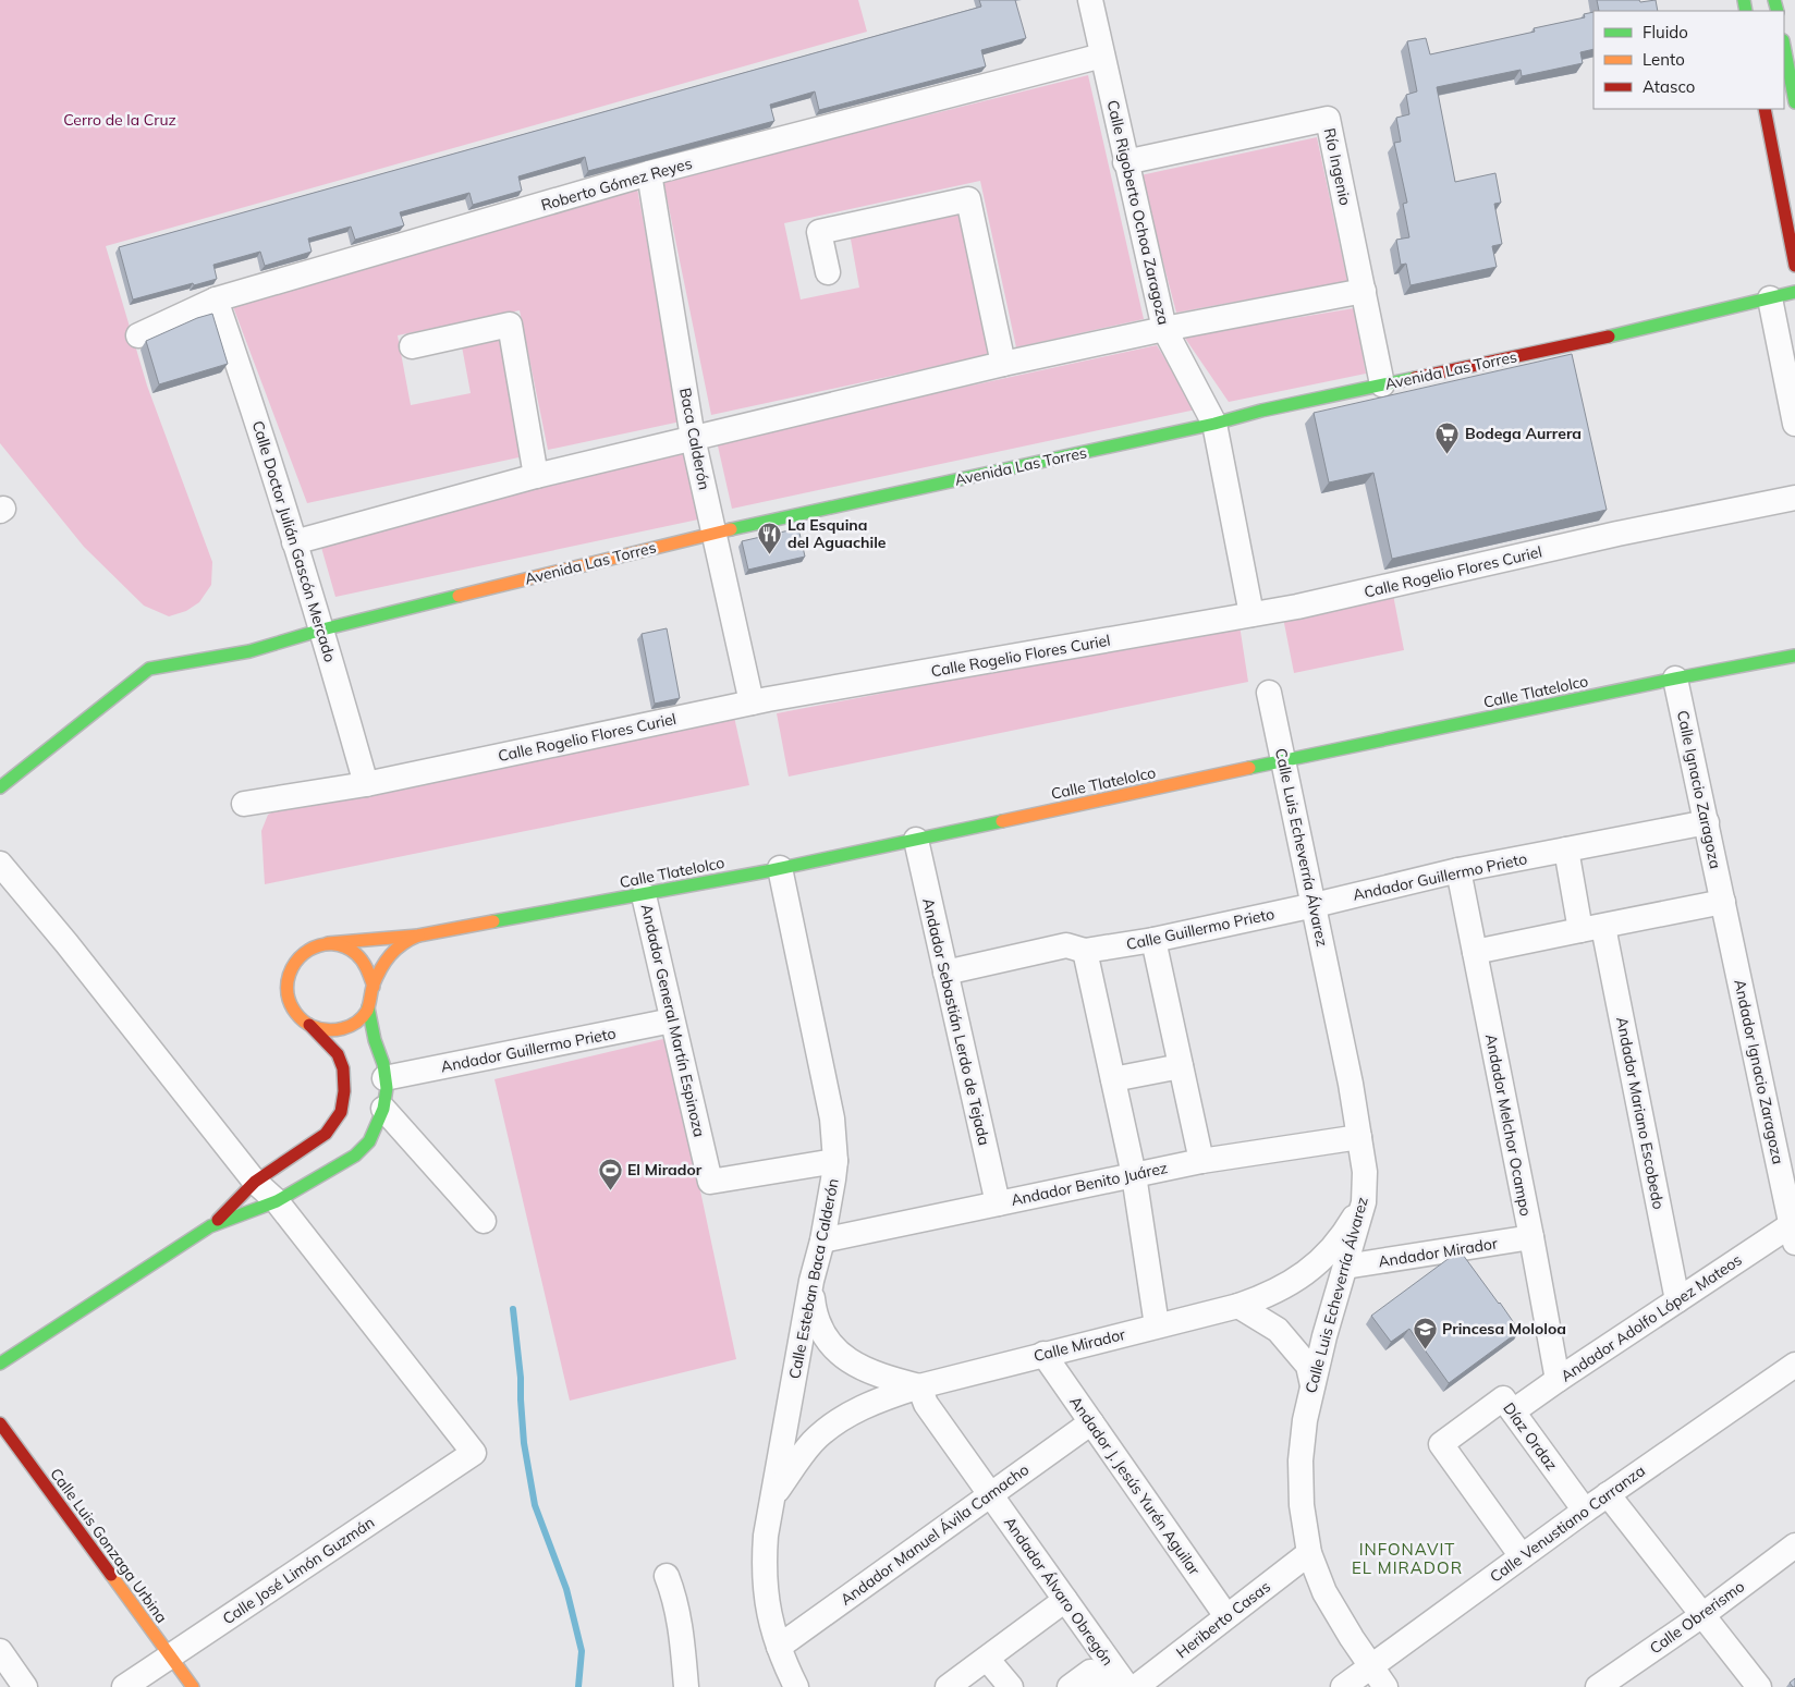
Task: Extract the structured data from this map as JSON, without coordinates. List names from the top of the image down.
{
  "streets": {
    "street": [
      "Río Ingenio",
      "Roberto Gómez Reyes",
      "Calle Rigoberto Ochoa Zaragoza",
      "Avenida Las Torres",
      "Baca Calderón",
      "Calle Doctor Julián Gascón Mercado",
      "Calle Rogelio Flores Curiel",
      "Calle Tlatelolco",
      "Calle Ignacio Zaragoza",
      "Calle Luis Echeverría Álvarez",
      "Andador Guillermo Prieto",
      "Calle Guillermo Prieto",
      "Andador General Martín Espinoza",
      "Andador Sebastián Lerdo de Tejada",
      "Andador Ignacio Zaragoza",
      "Andador Mariano Escobedo",
      "Andador Melchor Ocampo",
      "Andador Benito Juárez",
      "Andador Mirador",
      "Calle Esteban Baca Calderón",
      "Andador Adolfo López Mateos",
      "Calle Mirador",
      "Díaz Ordaz",
      "Andador J. Jesús Yurén Aguilar",
      "Calle Venustiano Carranza",
      "Andador Manuel Ávila Camacho",
      "Calle Luis Gonzaga Urbina",
      "Calle José Limón Guzmán",
      "Andador Álvaro Obregón",
      "Calle Obrerismo",
      "Heriberto Casas"
    ]
  },
  "crossings": [
    ["Río Ingenio", "Calle Rigoberto Ochoa Zaragoza"],
    ["Río Ingenio", "Avenida Las Torres"],
    ["Roberto Gómez Reyes", "Calle Rigoberto Ochoa Zaragoza"],
    ["Roberto Gómez Reyes", "Baca Calderón"],
    ["Roberto Gómez Reyes", "Calle Doctor Julián Gascón Mercado"],
    ["Calle Rigoberto Ochoa Zaragoza", "Avenida Las Torres"],
    ["Calle Rigoberto Ochoa Zaragoza", "Calle Rogelio Flores Curiel"],
    ["Avenida Las Torres", "Baca Calderón"],
    ["Avenida Las Torres", "Calle Doctor Julián Gascón Mercado"],
    ["Baca Calderón", "Calle Rogelio Flores Curiel"],
    ["Calle Doctor Julián Gascón Mercado", "Calle Rogelio Flores Curiel"],
    ["Calle Tlatelolco", "Calle Ignacio Zaragoza"],
    ["Calle Tlatelolco", "Calle Luis Echeverría Álvarez"],
    ["Calle Tlatelolco", "Andador General Martín Espinoza"],
    ["Calle Tlatelolco", "Andador Sebastián Lerdo de Tejada"],
    ["Calle Tlatelolco", "Calle Esteban Baca Calderón"],
    ["Calle Ignacio Zaragoza", "Andador Ignacio Zaragoza"],
    ["Calle Luis Echeverría Álvarez", "Andador Guillermo Prieto"],
    ["Calle Luis Echeverría Álvarez", "Calle Guillermo Prieto"],
    ["Calle Luis Echeverría Álvarez", "Andador Benito Juárez"],
    ["Calle Luis Echeverría Álvarez", "Andador Mirador"],
    ["Calle Luis Echeverría Álvarez", "Calle Mirador"],
    ["Calle Luis Echeverría Álvarez", "Calle Venustiano Carranza"],
    ["Calle Luis Echeverría Álvarez", "Heriberto Casas"],
    ["Andador Guillermo Prieto", "Calle Guillermo Prieto"],
    ["Andador Guillermo Prieto", "Andador General Martín Espinoza"],
    ["Andador Guillermo Prieto", "Andador Melchor Ocampo"],
    ["Andador General Martín Espinoza", "Calle Esteban Baca Calderón"],
    ["Andador Sebastián Lerdo de Tejada", "Andador Benito Juárez"],
    ["Andador Ignacio Zaragoza", "Andador Adolfo López Mateos"],
    ["Andador Mariano Escobedo", "Andador Adolfo López Mateos"],
    ["Andador Melchor Ocampo", "Andador Mirador"],
    ["Andador Melchor Ocampo", "Andador Adolfo López Mateos"],
    ["Andador Benito Juárez", "Calle Esteban Baca Calderón"],
    ["Calle Esteban Baca Calderón", "Calle Mirador"],
    ["Calle Esteban Baca Calderón", "Andador Manuel Ávila Camacho"],
    ["Andador Adolfo López Mateos", "Díaz Ordaz"],
    ["Calle Mirador", "Andador J. Jesús Yurén Aguilar"],
    ["Calle Mirador", "Andador Álvaro Obregón"],
    ["Díaz Ordaz", "Calle Venustiano Carranza"],
    ["Andador J. Jesús Yurén Aguilar", "Andador Manuel Ávila Camacho"],
    ["Andador J. Jesús Yurén Aguilar", "Heriberto Casas"],
    ["Andador Manuel Ávila Camacho", "Andador Álvaro Obregón"],
    ["Calle Luis Gonzaga Urbina", "Calle José Limón Guzmán"]
  ],
  "districts": ["INFONAVIT EL MIRADOR"],
  "parks": ["Cerro de la Cruz"],
  "places": {
    "supermarket": ["Bodega Aurrera"],
    "restaurant": ["La Esquina del Aguachile"],
    "sports": ["El Mirador"],
    "school or university": ["Princesa Mololoa"]
  },
  "legend": ["Fluido", "Lento", "Atasco"]
}
